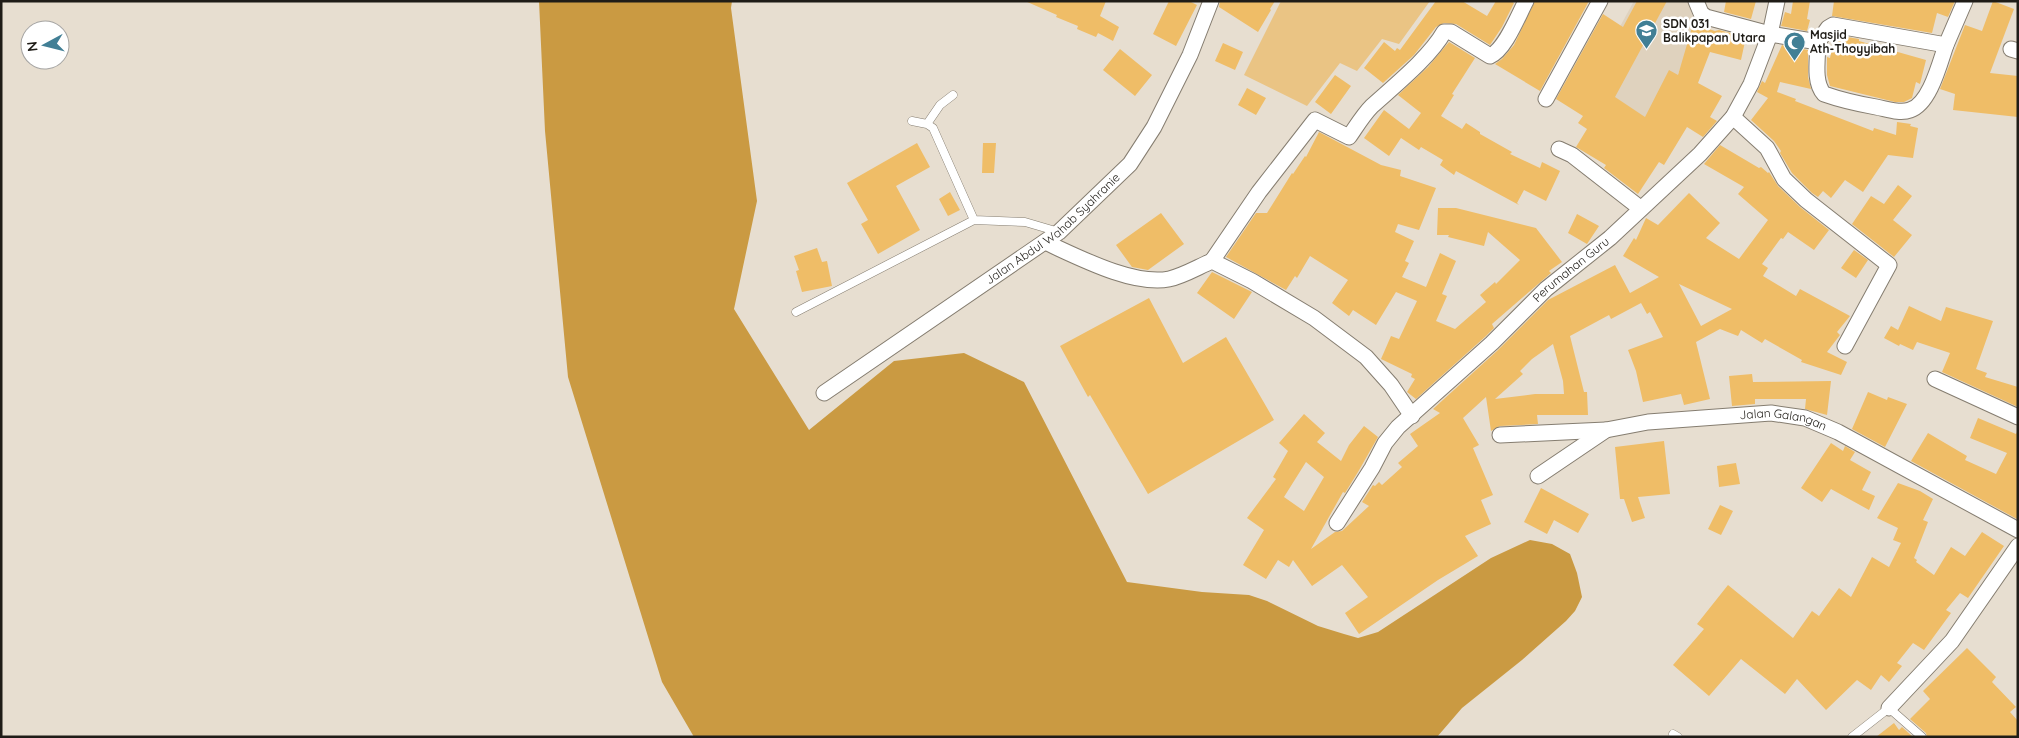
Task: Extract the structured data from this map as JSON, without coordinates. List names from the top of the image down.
{
  "streets": {
    "street": ["Jalan Abdul Wahab Syahranie", "Perumahan Guru", "Jalan Galangan"]
  },
  "places": {
    "school or university": ["SDN 031 Balikpapan Utara"],
    "mosque": ["Masjid Ath-Thoyyibah"]
  },
  "north": "left"
}
